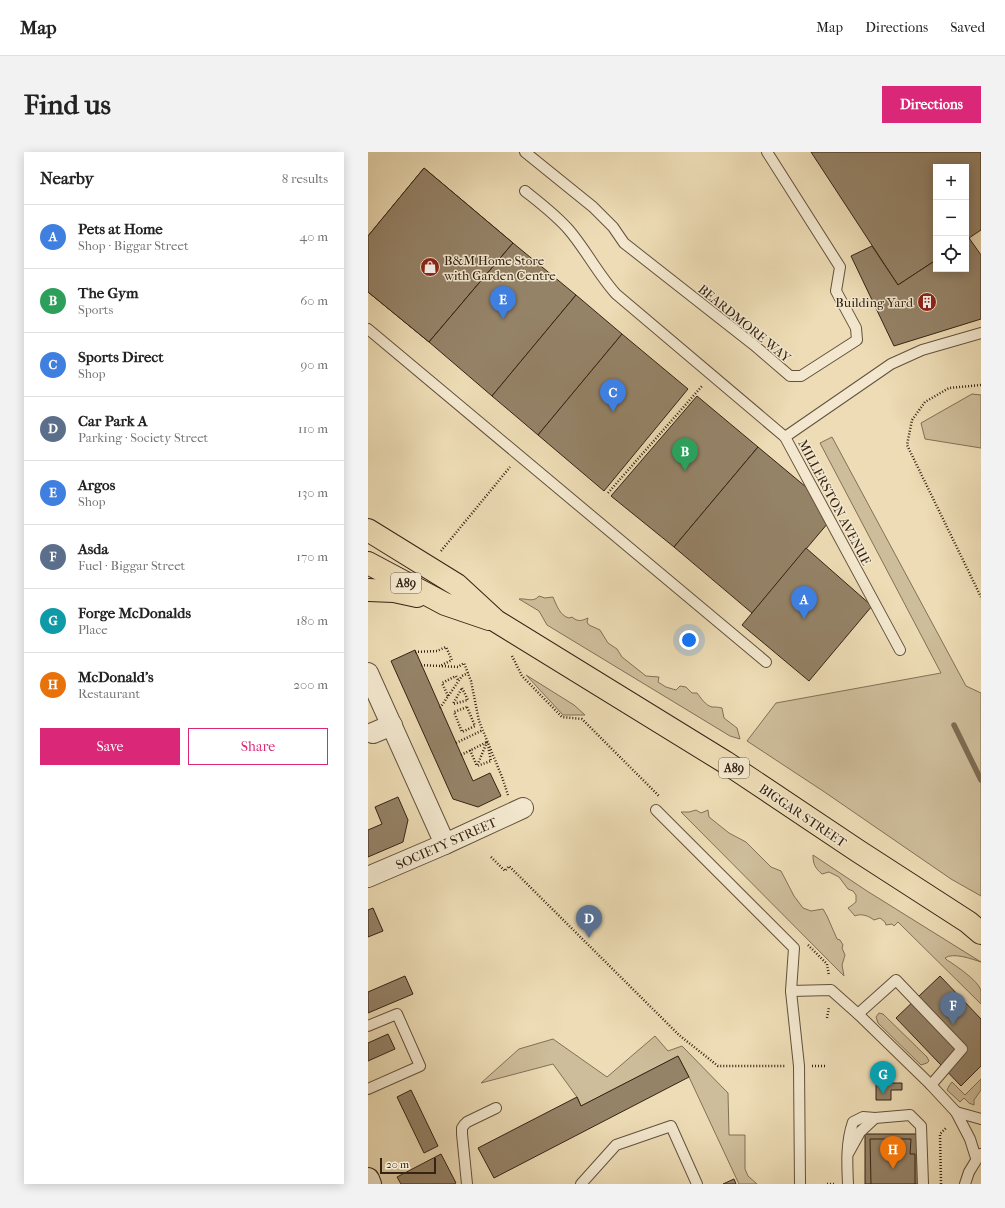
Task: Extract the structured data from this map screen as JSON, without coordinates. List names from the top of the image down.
{
  "streets": {
    "main road": ["A89", "BIGGAR STREET"],
    "street": ["SOCIETY STREET"],
    "lane": ["BEARDMORE WAY", "MILLERSTON AVENUE"]
  },
  "places": {
    "shop": ["B&M Home Store with Garden Centre"],
    "building": ["Building Yard"]
  },
  "scale_bar": "20 m",
  "page": {
    "header": "Map",
    "nav": ["Map", "Directions", "Saved"],
    "buttons": [
      "Directions",
      ["Save", "Share"]
    ],
    "title": "Find us",
    "heading": ["Nearby", "8 results"],
    "map_buttons": ["+", "−"],
    "list": [
      {
        "mark": "A",
        "name": "Pets at Home",
        "note": "Shop · Biggar Street",
        "value": "40 m"
      },
      {
        "mark": "B",
        "name": "The Gym",
        "note": "Sports",
        "value": "60 m"
      },
      {
        "mark": "C",
        "name": "Sports Direct",
        "note": "Shop",
        "value": "90 m"
      },
      {
        "mark": "D",
        "name": "Car Park A",
        "note": "Parking · Society Street",
        "value": "110 m"
      },
      {
        "mark": "E",
        "name": "Argos",
        "note": "Shop",
        "value": "130 m"
      },
      {
        "mark": "F",
        "name": "Asda",
        "note": "Fuel · Biggar Street",
        "value": "170 m"
      },
      {
        "mark": "G",
        "name": "Forge McDonalds",
        "note": "Place",
        "value": "180 m"
      },
      {
        "mark": "H",
        "name": "McDonald's",
        "note": "Restaurant",
        "value": "200 m"
      }
    ],
    "pins": [
      "E",
      "C",
      "B",
      "A",
      "D",
      "F",
      "G",
      "H"
    ],
    "scale": "20 m"
  }
}
